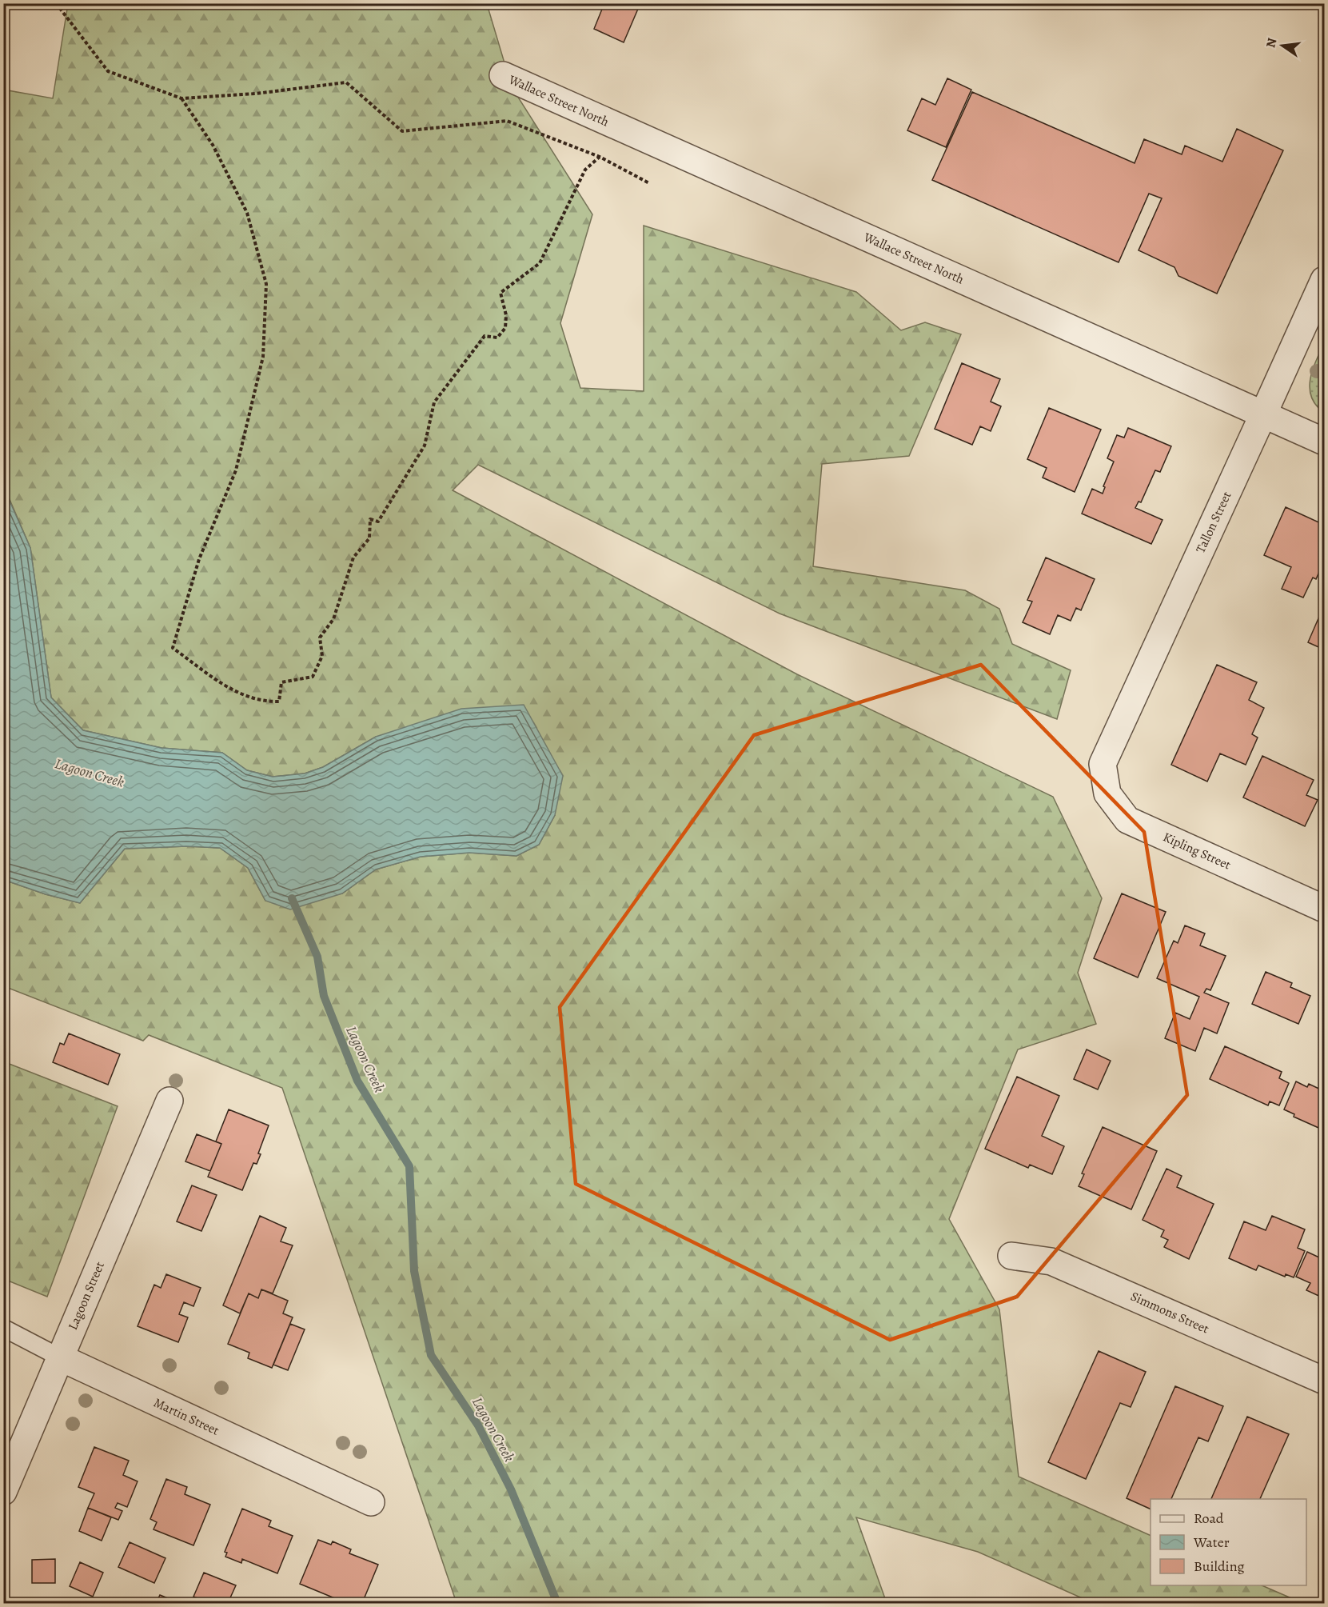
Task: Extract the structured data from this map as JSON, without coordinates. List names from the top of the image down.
{
  "streets": {
    "street": [
      "Wallace Street North",
      "Tallon Street",
      "Kipling Street",
      "Lagoon Street",
      "Simmons Street",
      "Martin Street"
    ]
  },
  "crossings": [
    ["Wallace Street North", "Tallon Street"],
    ["Tallon Street", "Kipling Street"],
    ["Lagoon Street", "Martin Street"]
  ],
  "water": ["Lagoon Creek"],
  "legend": ["Road", "Water", "Building"],
  "north": "left"
}
